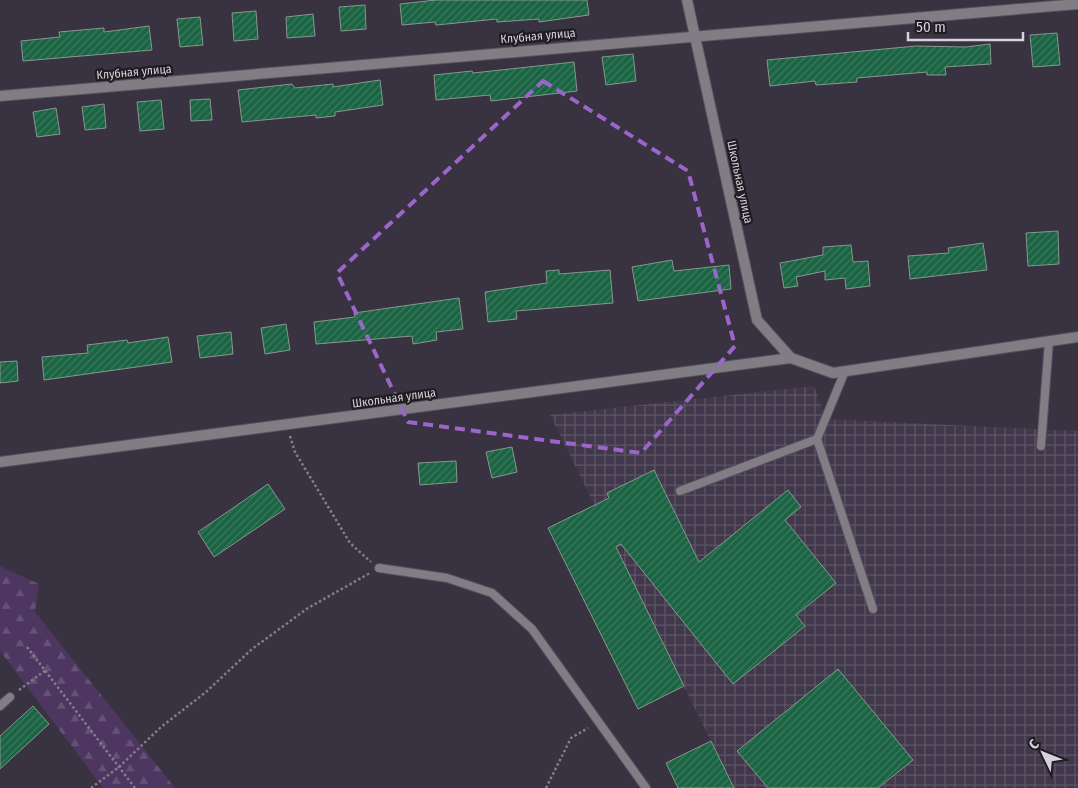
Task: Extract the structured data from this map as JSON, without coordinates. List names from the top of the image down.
{
  "streets": {
    "street": ["Клубная улица", "Школьная улица"]
  },
  "crossings": [
    ["Клубная улица", "Школьная улица"]
  ],
  "scale_bar": "50 m",
  "north": "top left"
}
